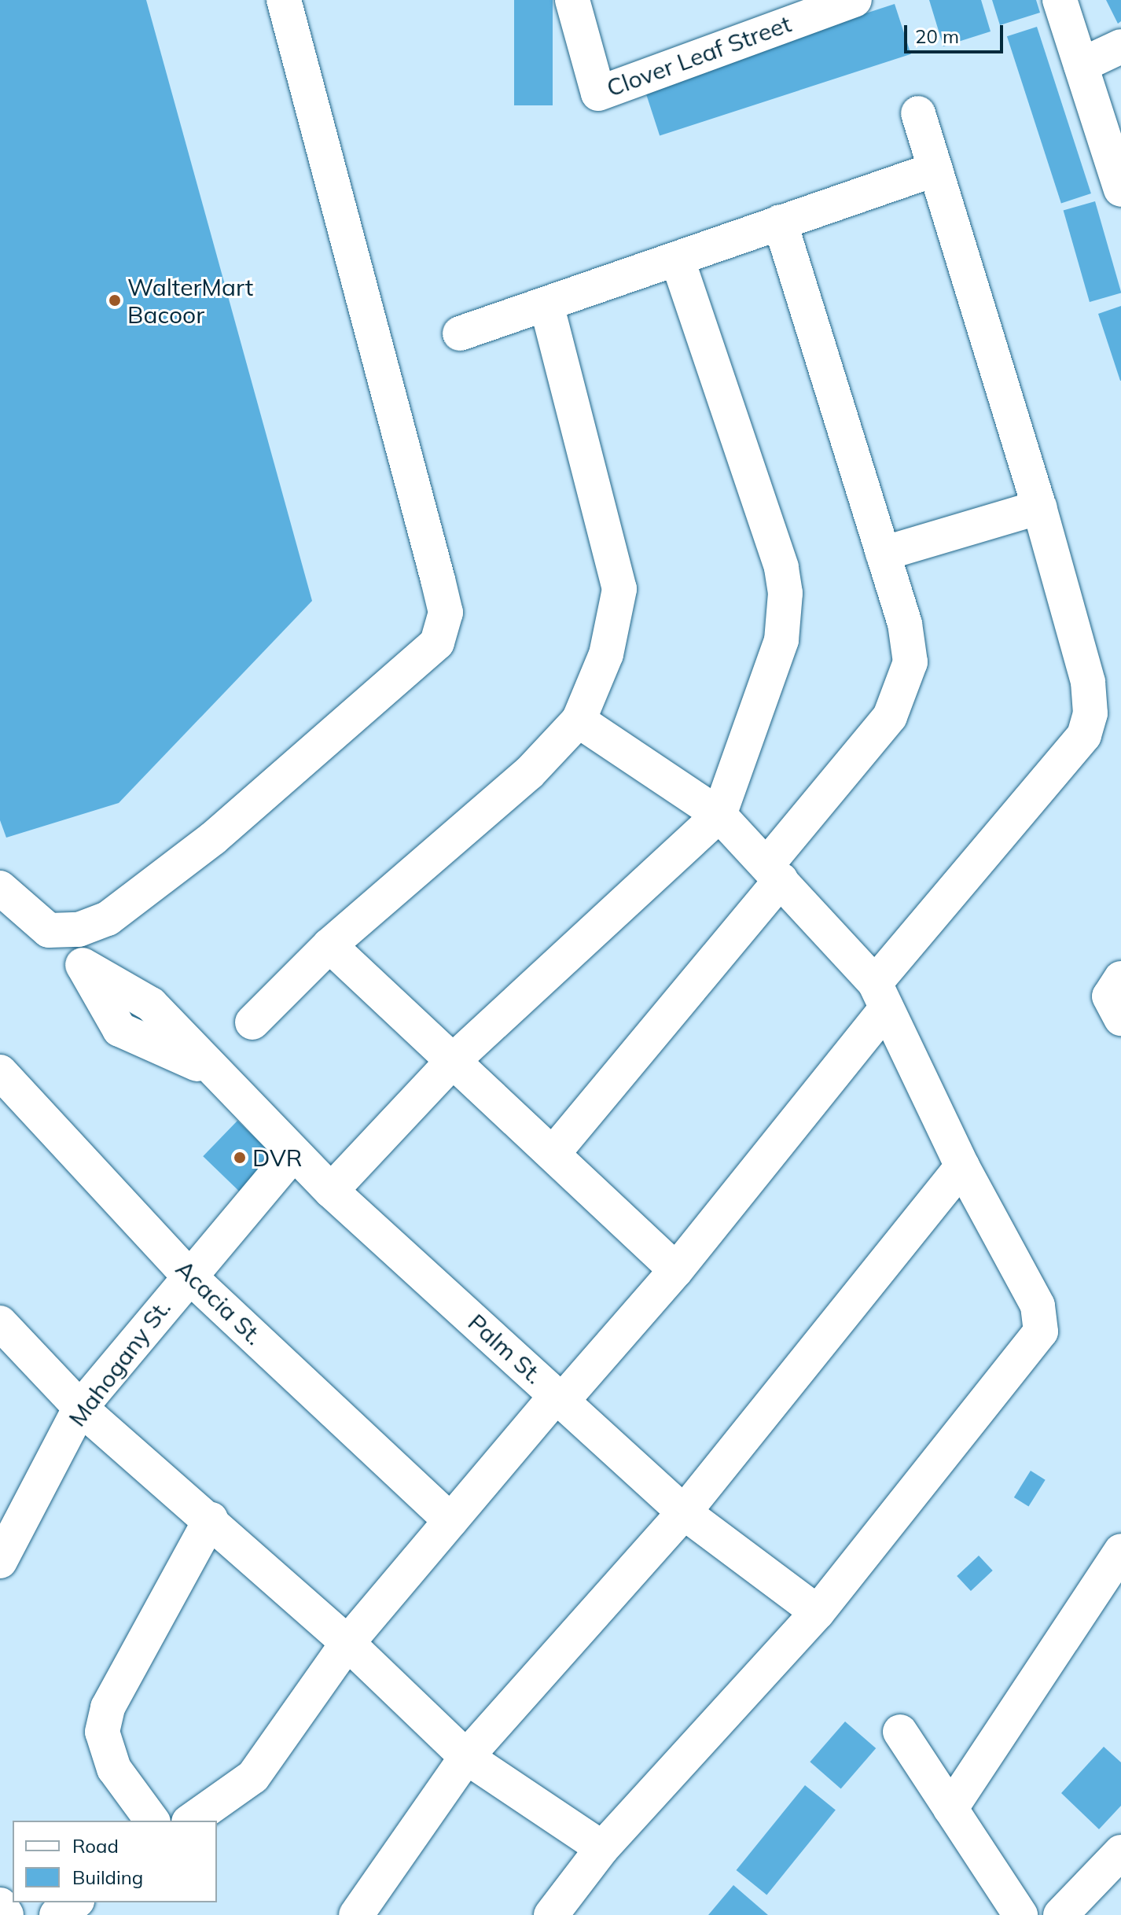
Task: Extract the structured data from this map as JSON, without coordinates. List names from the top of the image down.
{
  "streets": {
    "street": [
      "Clover Leaf Street",
      "Acacia St.",
      "Palm St.",
      "Mahogany St."
    ]
  },
  "crossings": [
    ["Acacia St.", "Mahogany St."],
    ["Palm St.", "Mahogany St."]
  ],
  "places": ["WalterMart Bacoor", "DVR"],
  "legend": ["Road", "Building"],
  "scale_bar": "20 m"
}
